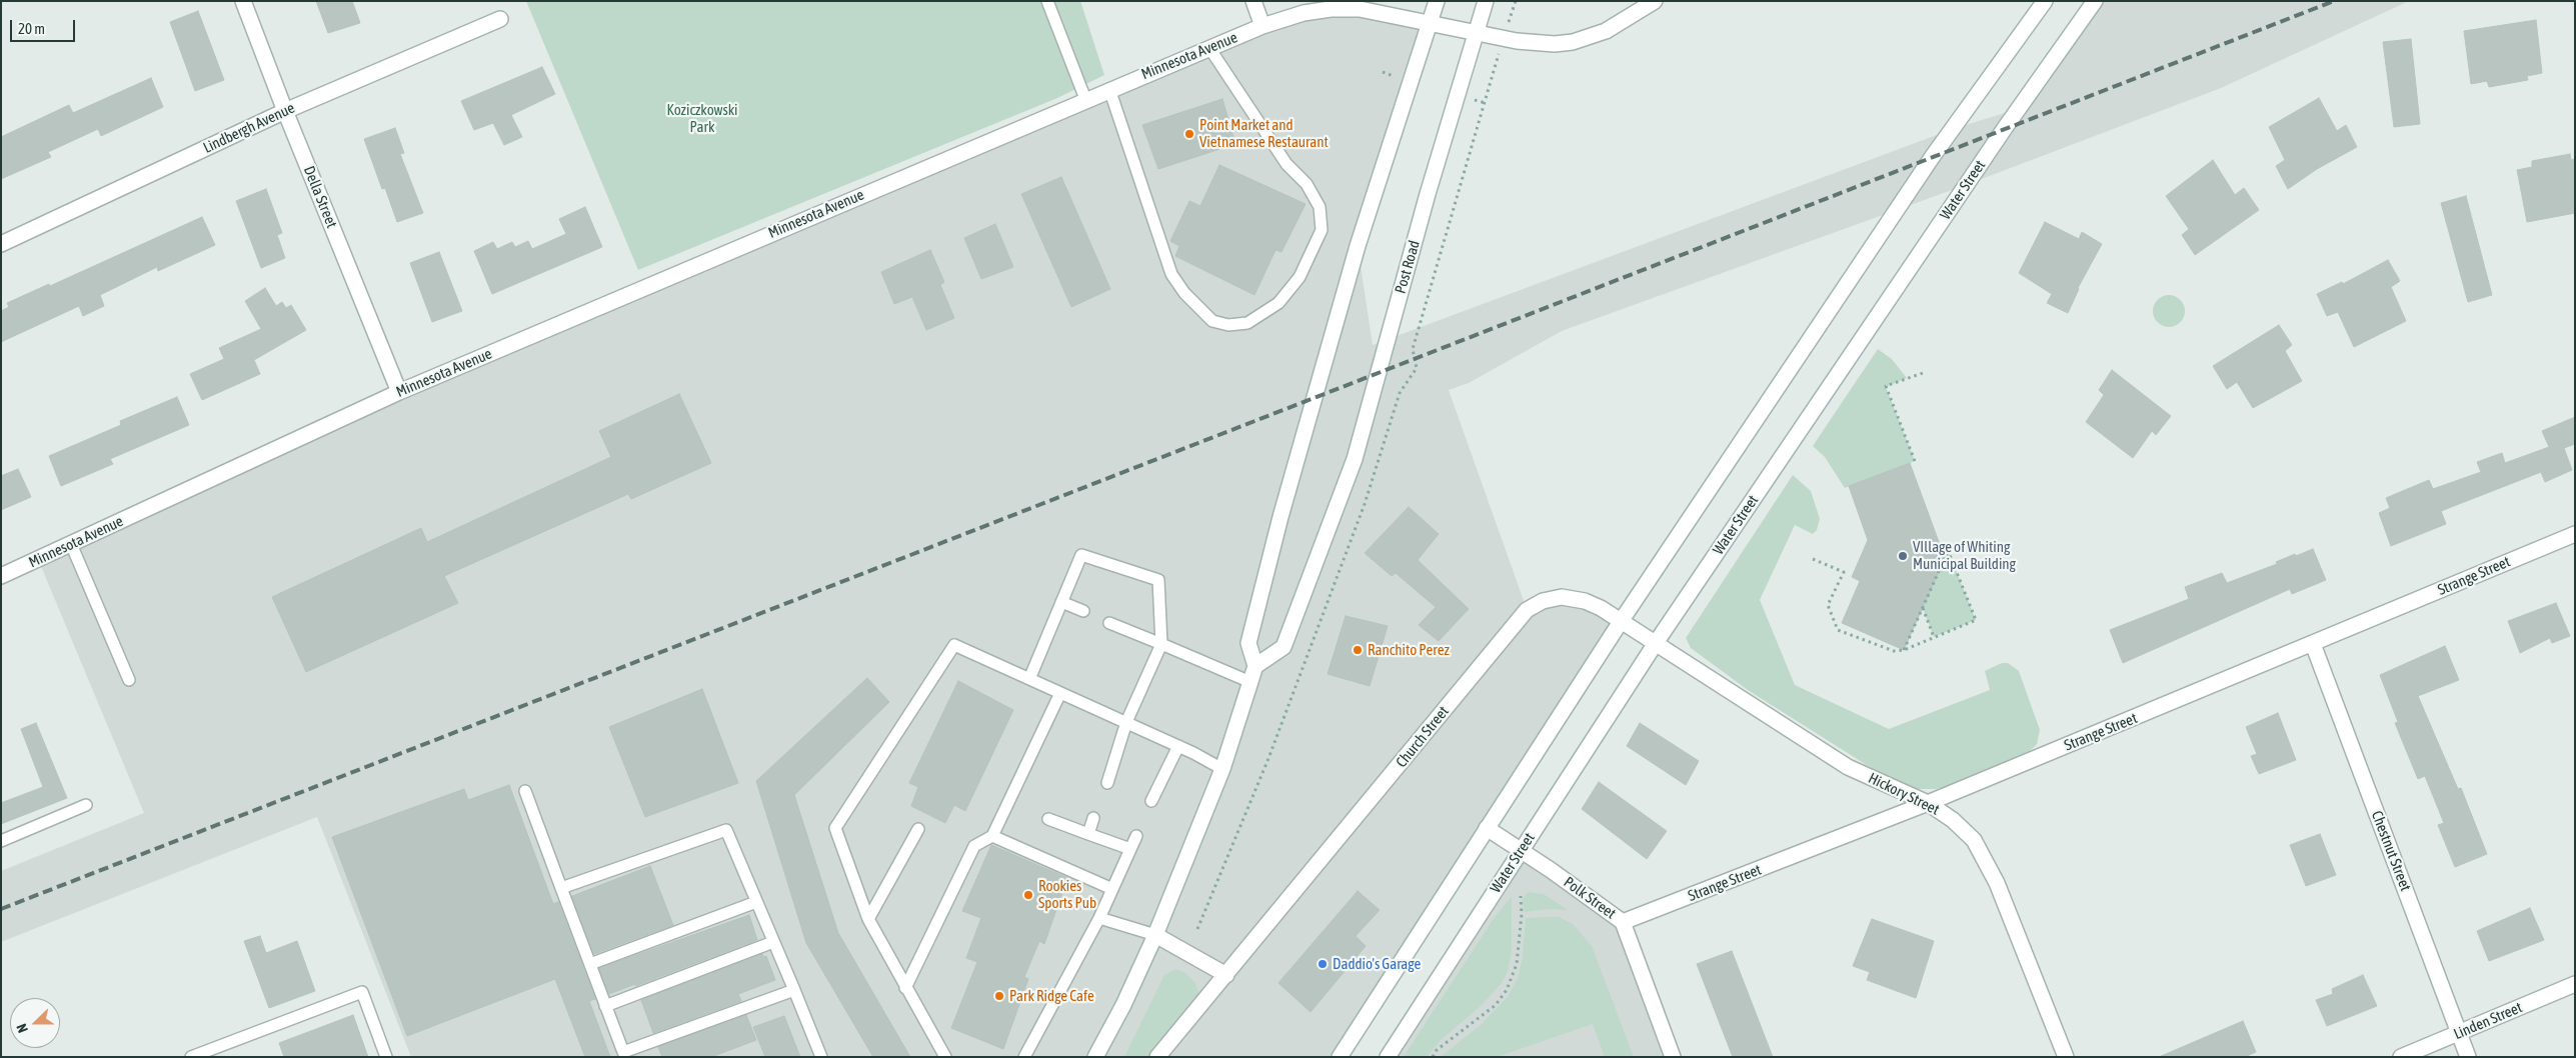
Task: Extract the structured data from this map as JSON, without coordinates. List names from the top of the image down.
{
  "streets": {
    "street": [
      "Minnesota Avenue",
      "Lindbergh Avenue",
      "Water Street",
      "Della Street",
      "Post Road",
      "Strange Street",
      "Church Street",
      "Hickory Street",
      "Chestnut Street",
      "Polk Street",
      "Linden Street"
    ]
  },
  "crossings": [
    ["Minnesota Avenue", "Della Street"],
    ["Minnesota Avenue", "Post Road"],
    ["Lindbergh Avenue", "Della Street"],
    ["Water Street", "Church Street"],
    ["Water Street", "Hickory Street"],
    ["Water Street", "Polk Street"],
    ["Strange Street", "Hickory Street"],
    ["Strange Street", "Chestnut Street"],
    ["Strange Street", "Polk Street"],
    ["Church Street", "Hickory Street"],
    ["Chestnut Street", "Linden Street"]
  ],
  "parks": ["Koziczkowski Park"],
  "places": [
    "Point Market and Vietnamese Restaurant",
    "VIllage of Whiting Municipal Building",
    "Ranchito Perez",
    "Rookies Sports Pub",
    "Daddio's Garage",
    "Park Ridge Cafe"
  ],
  "scale_bar": "20 m",
  "north": "left"
}
